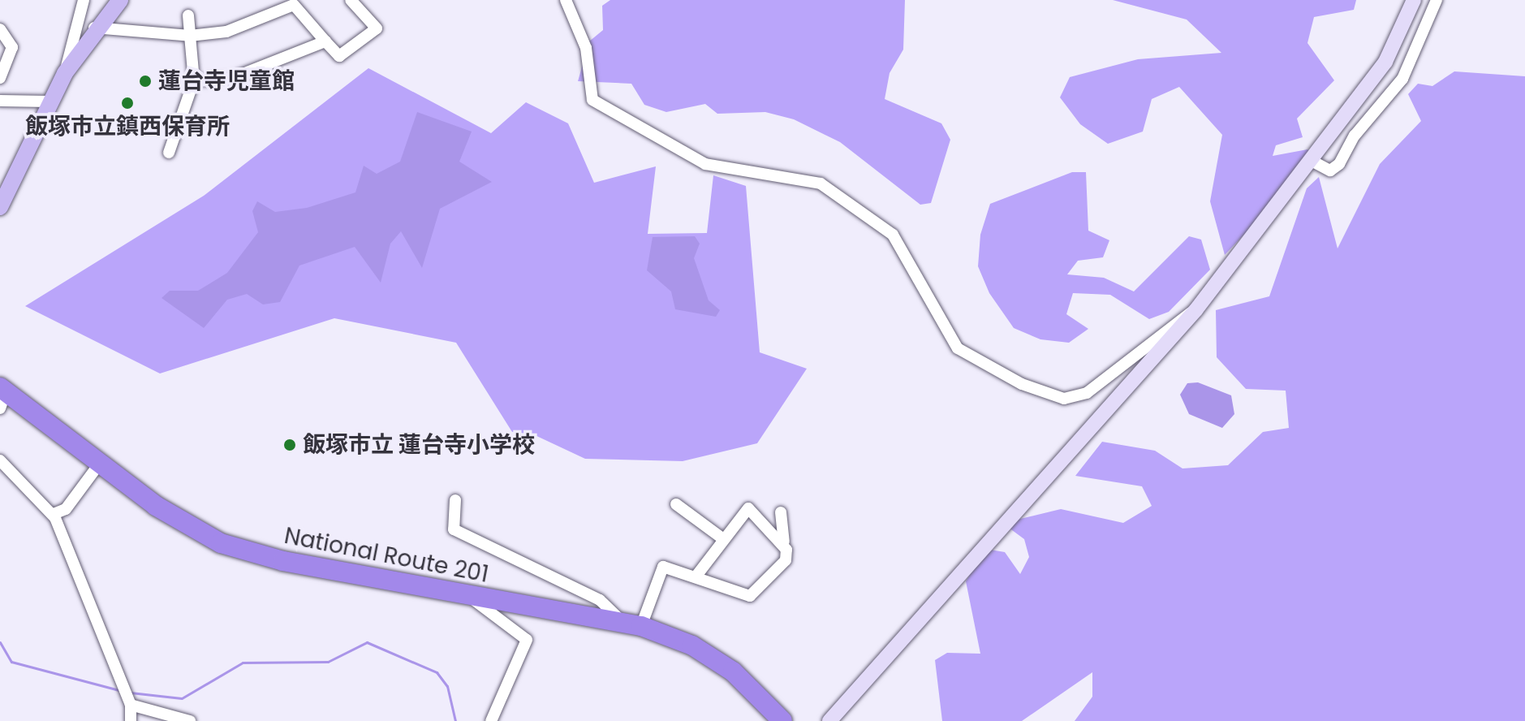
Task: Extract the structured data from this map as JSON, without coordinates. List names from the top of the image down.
{
  "streets": {
    "highway": ["National Route 201"]
  },
  "places": ["蓮台寺児童館", "飯塚市立鎮西保育所", "飯塚市立 蓮台寺小学校"]
}
